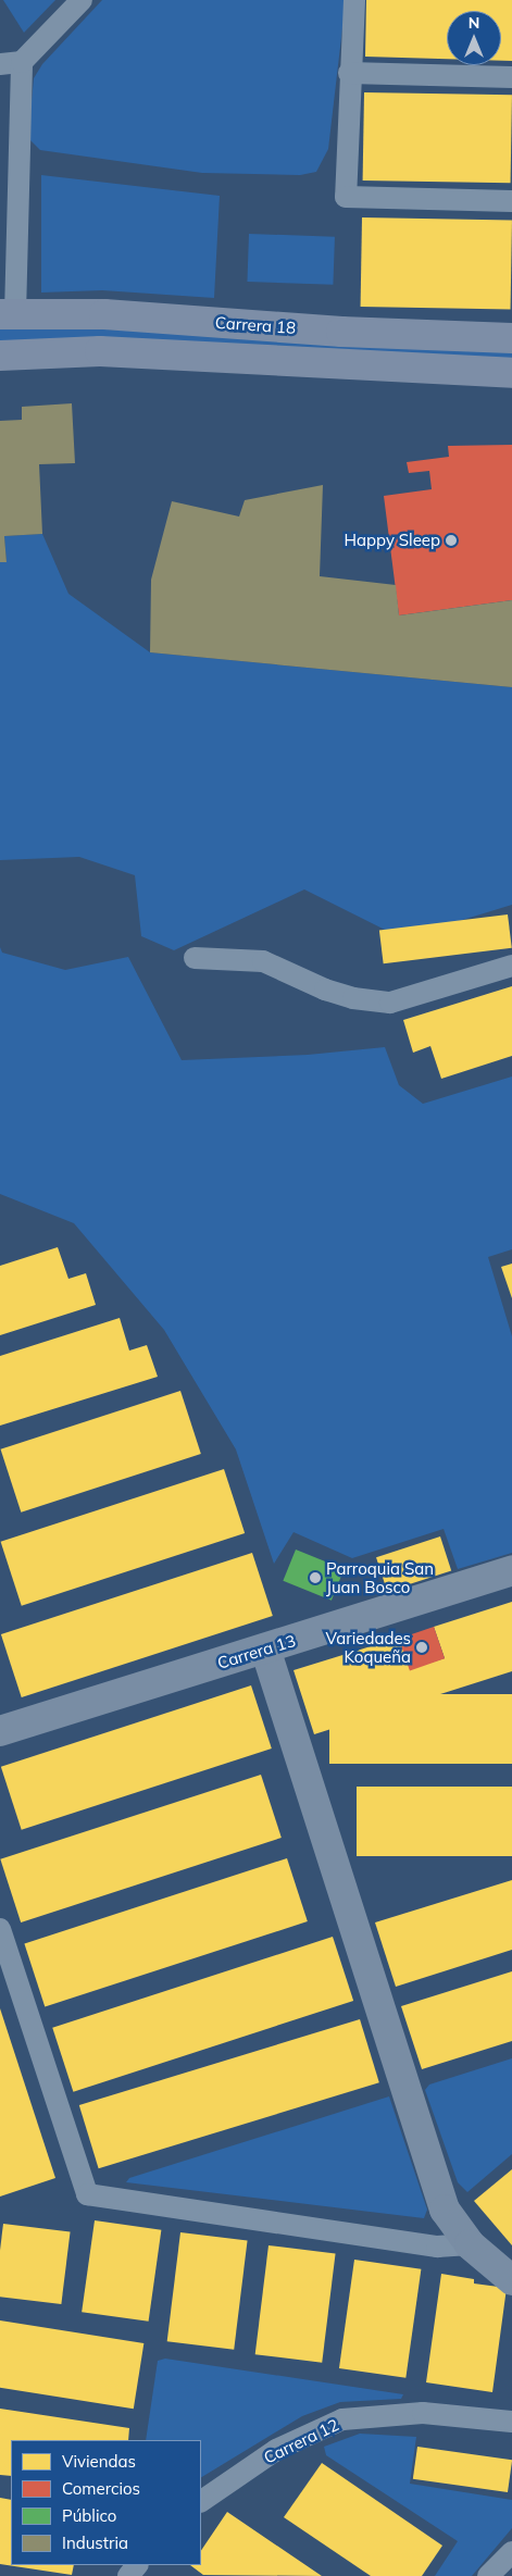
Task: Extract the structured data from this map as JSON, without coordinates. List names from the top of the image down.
{
  "streets": {
    "main road": ["Carrera 18"],
    "street": ["Carrera 13", "Carrera 12"]
  },
  "places": ["Happy Sleep", "Parroquia San Juan Bosco", "Variedades Koqueña"],
  "legend": [
    "Viviendas",
    "Comercios",
    "Público",
    "Industria"
  ],
  "north": "top"
}
